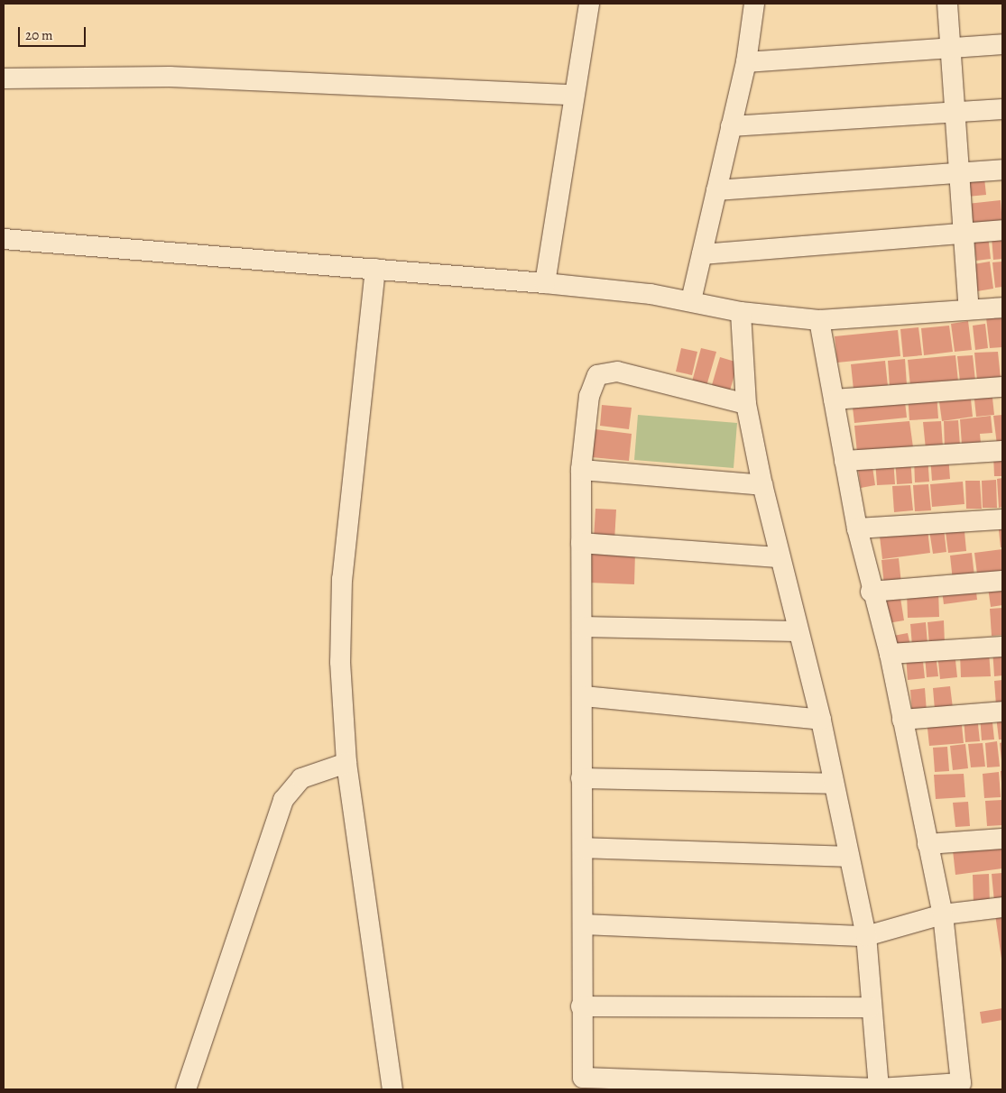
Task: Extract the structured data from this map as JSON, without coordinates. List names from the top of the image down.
{
  "scale_bar": "20 m"
}
